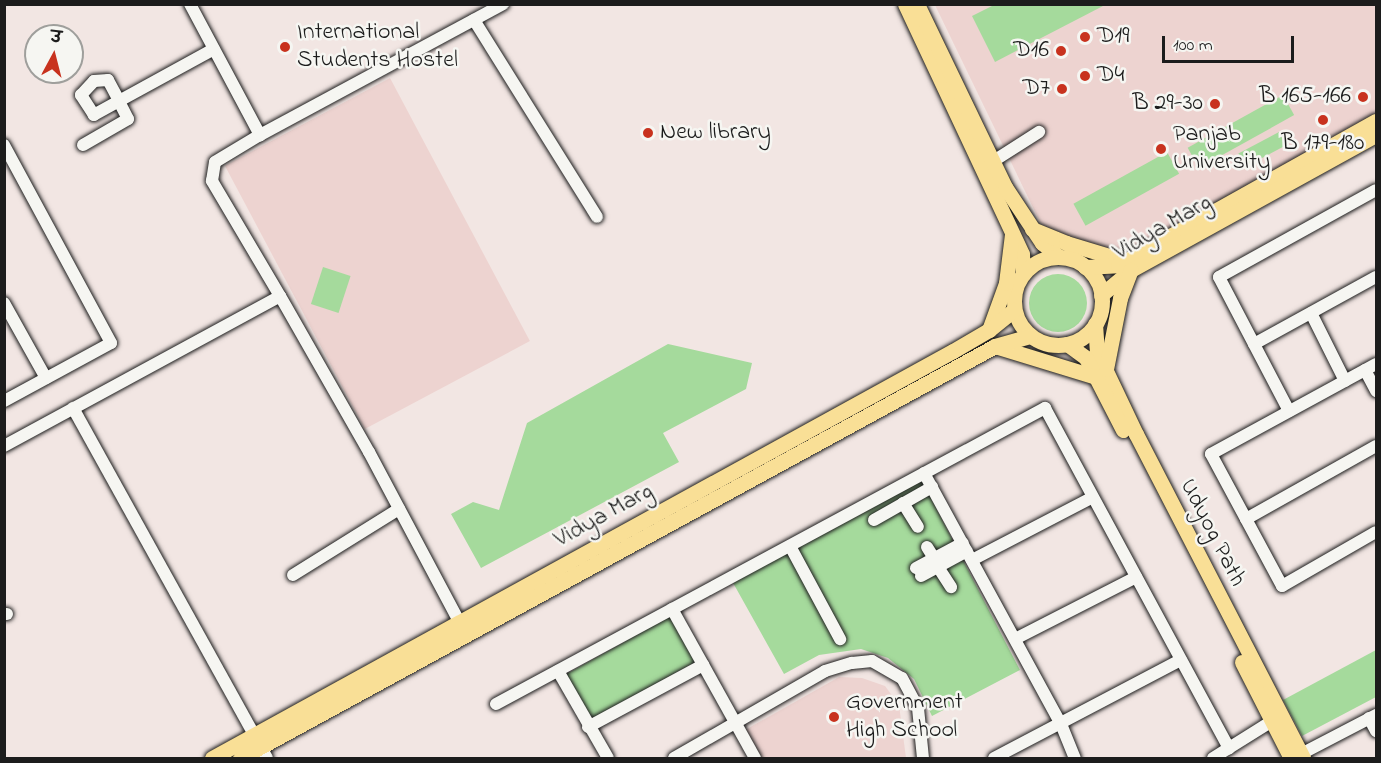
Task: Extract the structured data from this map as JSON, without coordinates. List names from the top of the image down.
{
  "streets": {
    "main road": ["Vidya Marg", "Udyog Path"]
  },
  "crossings": [
    ["Vidya Marg", "Udyog Path"]
  ],
  "places": [
    "D19",
    "International Students Hostel",
    "D16",
    "D4",
    "D7",
    "B 165-166",
    "B 29-30",
    "B 179-180",
    "New library",
    "Panjab University",
    "Government High School"
  ],
  "scale_bar": "100 m",
  "north": "top"
}
